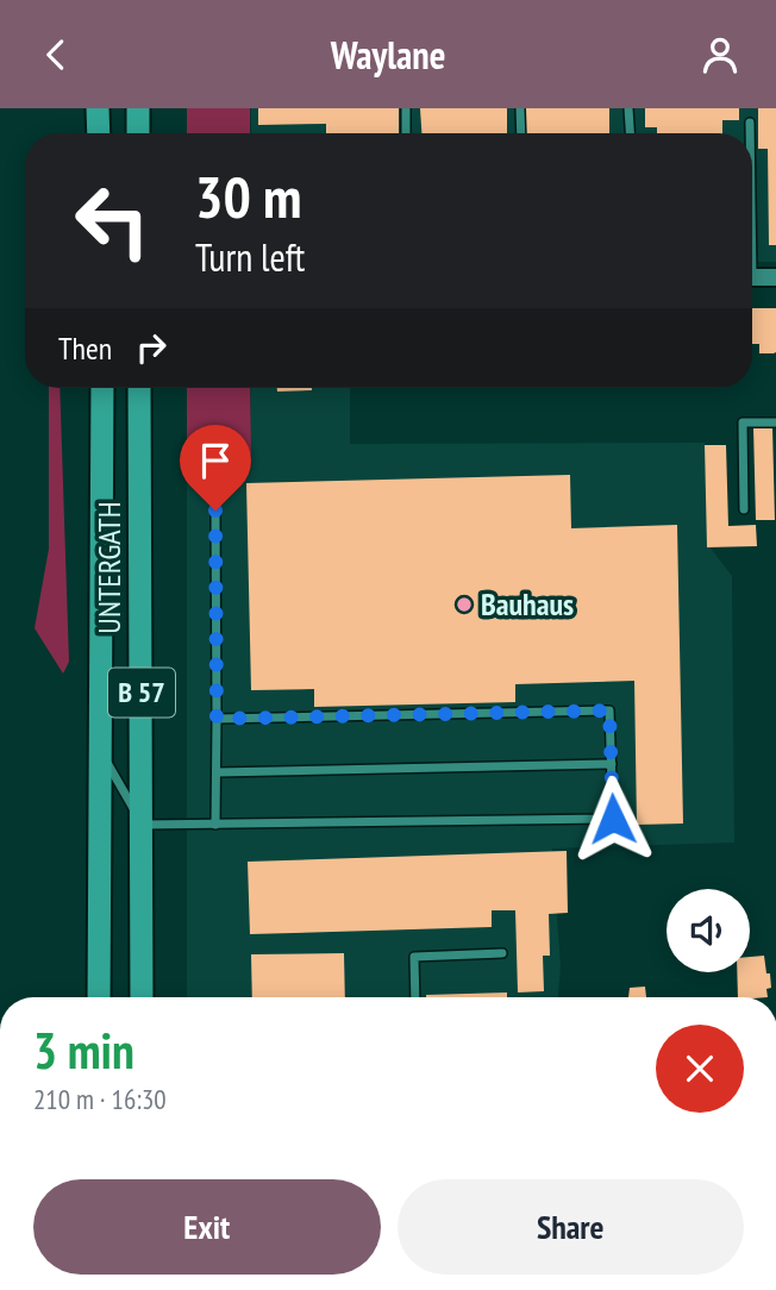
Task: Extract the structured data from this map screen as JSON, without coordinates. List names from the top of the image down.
{
  "streets": {
    "main road": ["UNTERGATH", "B 57"]
  },
  "places": ["Bauhaus"],
  "page": {
    "header": "Waylane",
    "turn": ["30 m", "Turn left"],
    "then": "Then",
    "heading": ["3 min", "210 m · 16:30"],
    "buttons": ["Exit", "Share"]
  }
}
